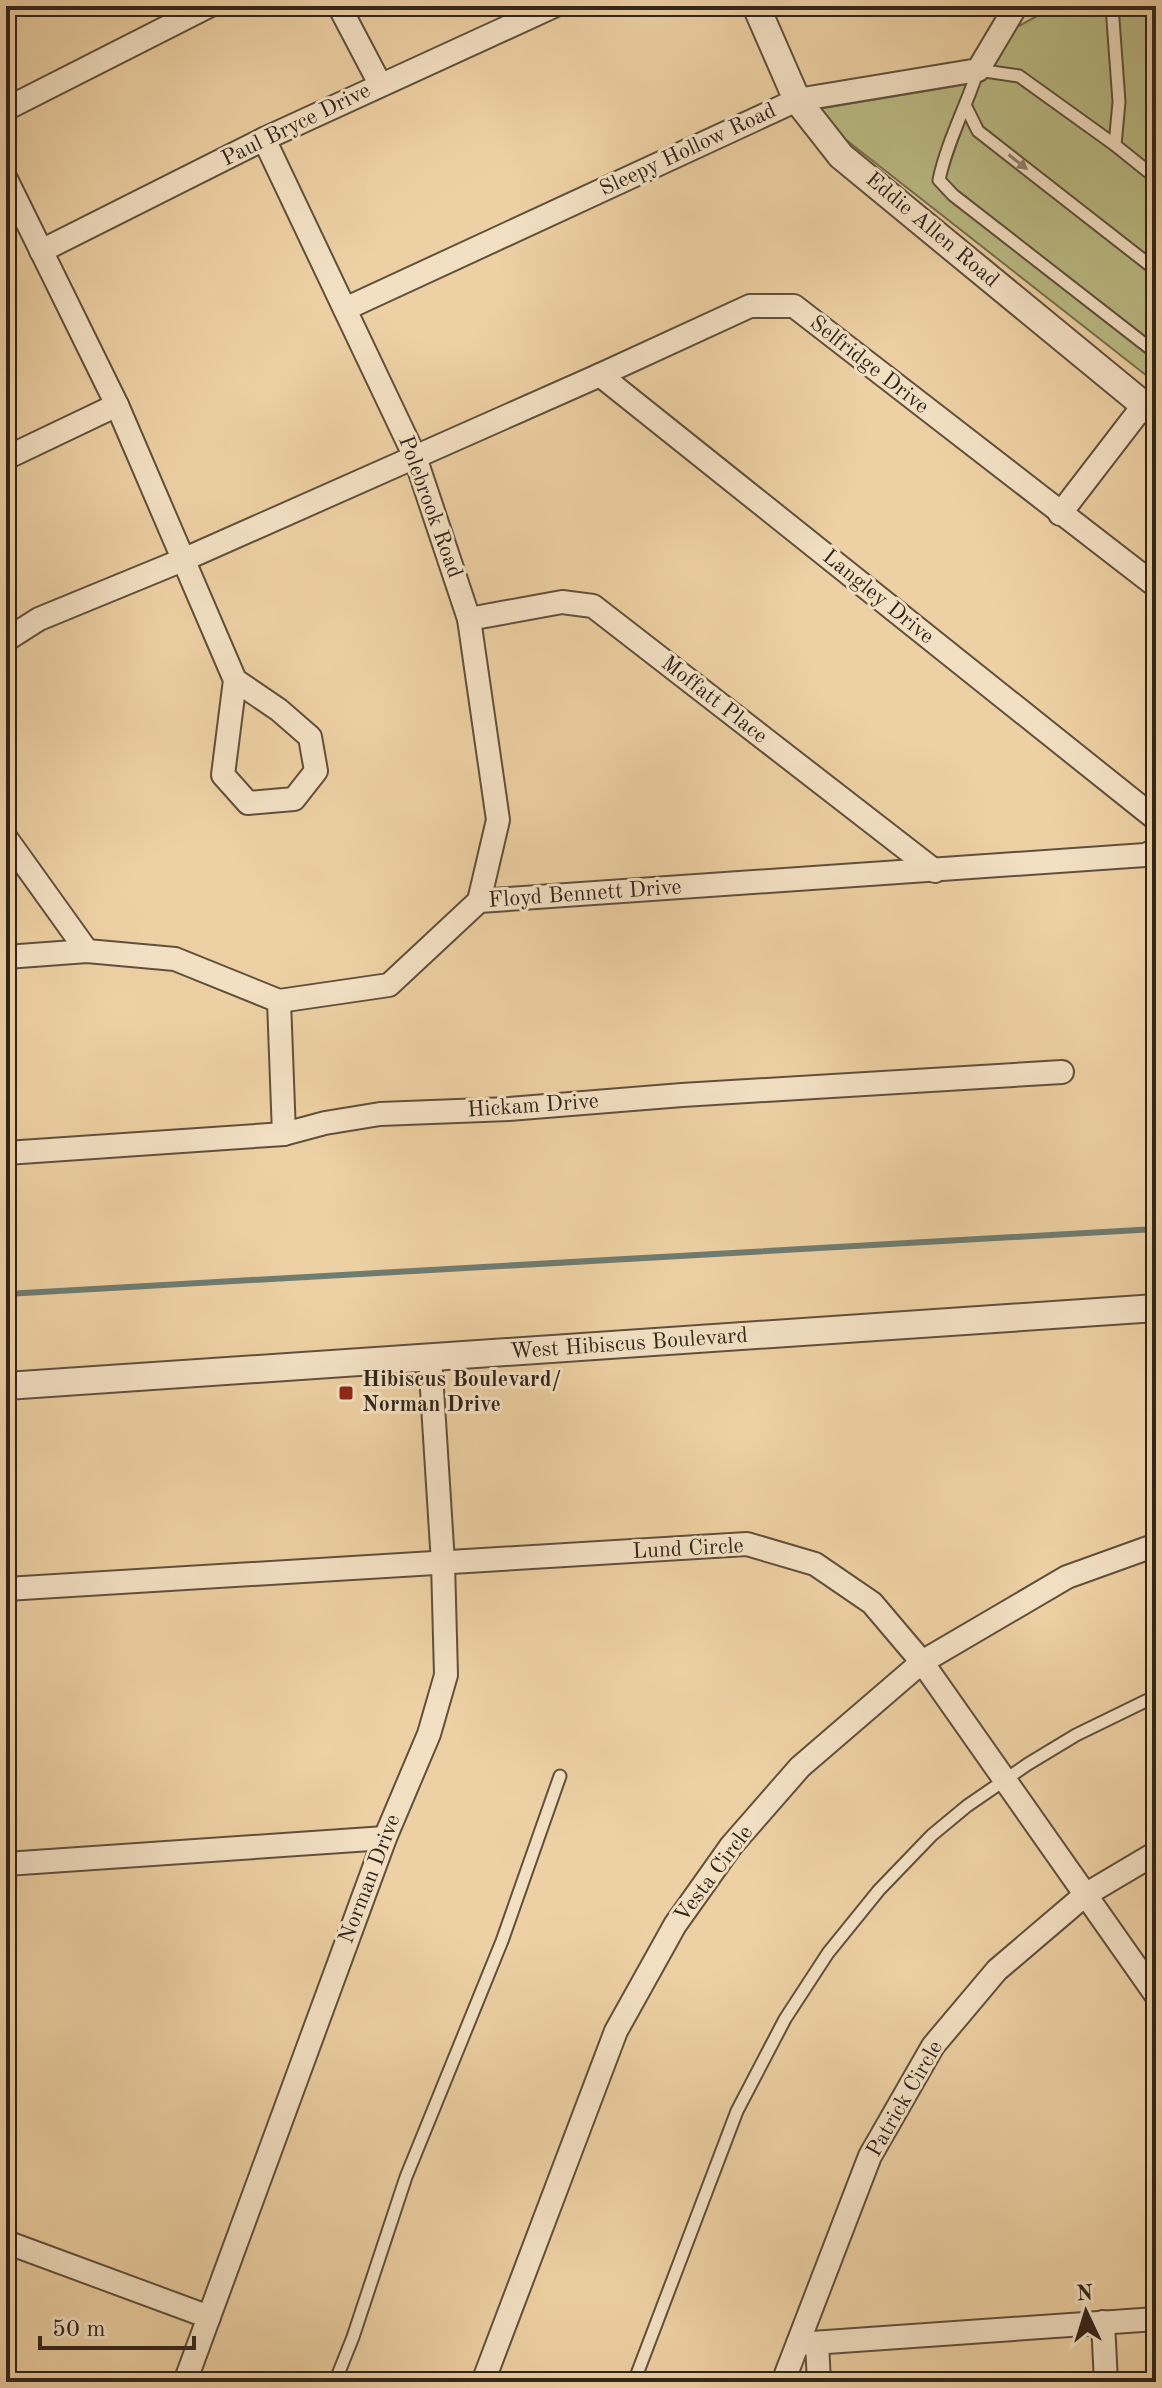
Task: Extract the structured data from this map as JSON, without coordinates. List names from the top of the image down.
{
  "streets": {
    "street": [
      "Paul Bryce Drive",
      "Sleepy Hollow Road",
      "Eddie Allen Road",
      "Selfridge Drive",
      "Polebrook Road",
      "Langley Drive",
      "Moffatt Place",
      "Floyd Bennett Drive",
      "Hickam Drive",
      "West Hibiscus Boulevard",
      "Lund Circle",
      "Vesta Circle",
      "Norman Drive",
      "Patrick Circle"
    ]
  },
  "crossings": [
    ["Paul Bryce Drive", "Polebrook Road"],
    ["Sleepy Hollow Road", "Eddie Allen Road"],
    ["Sleepy Hollow Road", "Polebrook Road"],
    ["Selfridge Drive", "Polebrook Road"],
    ["Selfridge Drive", "Langley Drive"],
    ["Polebrook Road", "Moffatt Place"],
    ["Polebrook Road", "Floyd Bennett Drive"],
    ["Moffatt Place", "Floyd Bennett Drive"],
    ["West Hibiscus Boulevard", "Norman Drive"],
    ["Lund Circle", "Vesta Circle"],
    ["Lund Circle", "Norman Drive"],
    ["Lund Circle", "Patrick Circle"]
  ],
  "places": {
    "transit": ["Hibiscus Boulevard/ Norman Drive"]
  },
  "scale_bar": "50 m",
  "north": "top"
}
